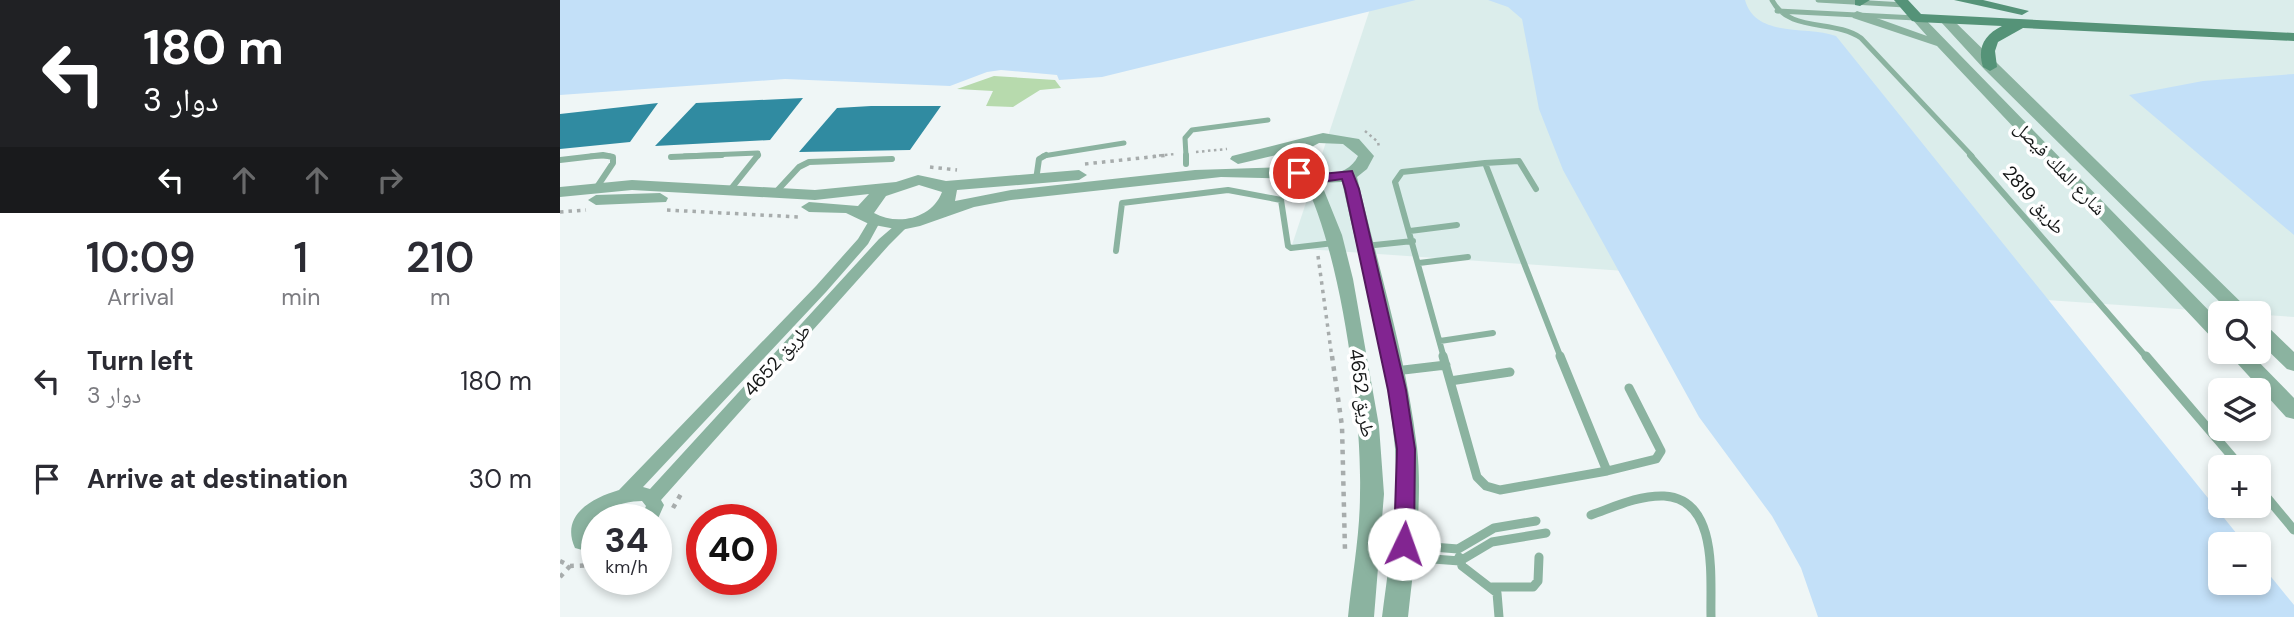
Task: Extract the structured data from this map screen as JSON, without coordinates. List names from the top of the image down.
{
  "streets": {
    "main road": ["شارع الملك فيصل"],
    "street": ["طريق 4652"],
    "lane": ["طريق 2819"]
  },
  "page": {
    "turn": ["180 m", "دوار 3"],
    "eta": [
      "10:09",
      "Arrival",
      "1",
      "min",
      "210",
      "m"
    ],
    "map_buttons": ["+", "−"],
    "list": [
      {
        "name": "Turn left",
        "note": "دوار 3",
        "value": "180 m"
      },
      {
        "name": "Arrive at destination",
        "value": "30 m"
      }
    ],
    "speed": "34 km/h",
    "limit": "40"
  }
}
